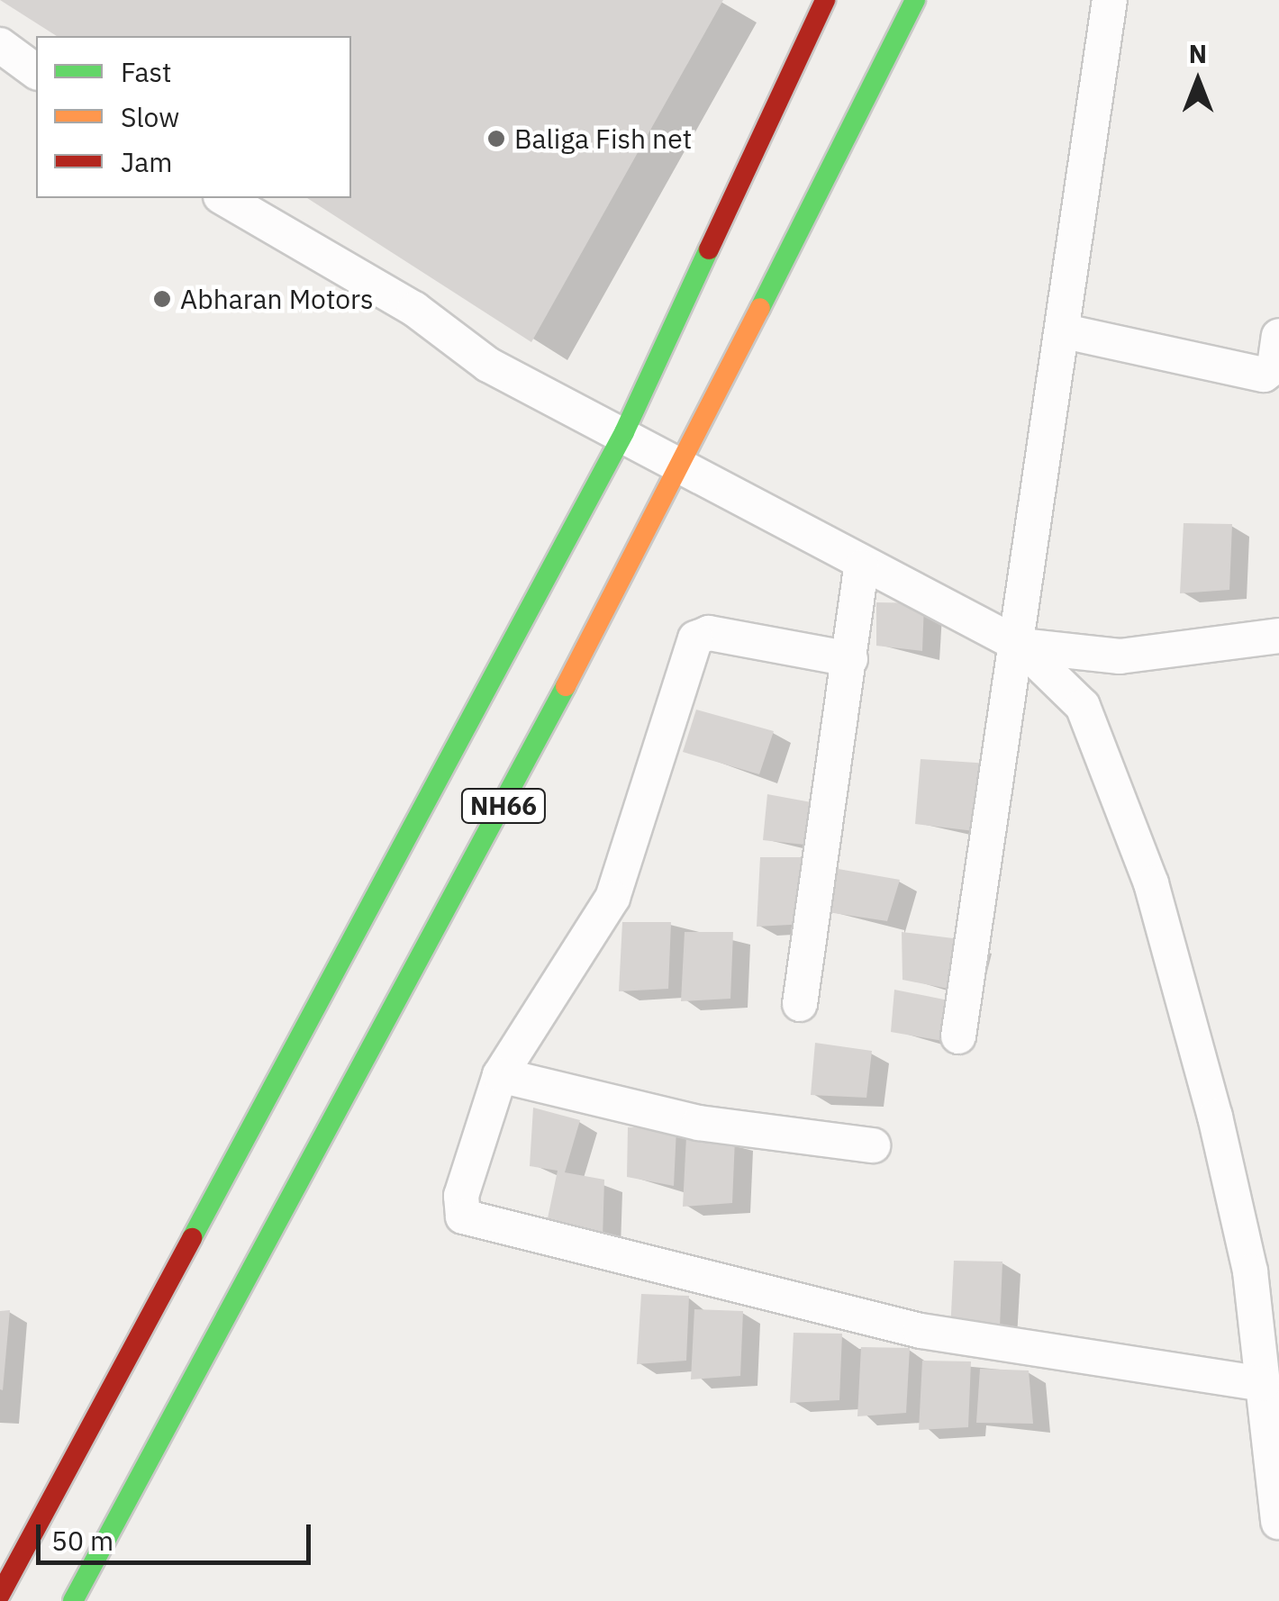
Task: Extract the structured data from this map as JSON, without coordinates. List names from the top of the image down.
{
  "streets": {
    "highway": ["NH66"]
  },
  "places": ["Baliga Fish net", "Abharan Motors"],
  "legend": ["Fast", "Slow", "Jam"],
  "scale_bar": "50 m",
  "north": "top"
}
